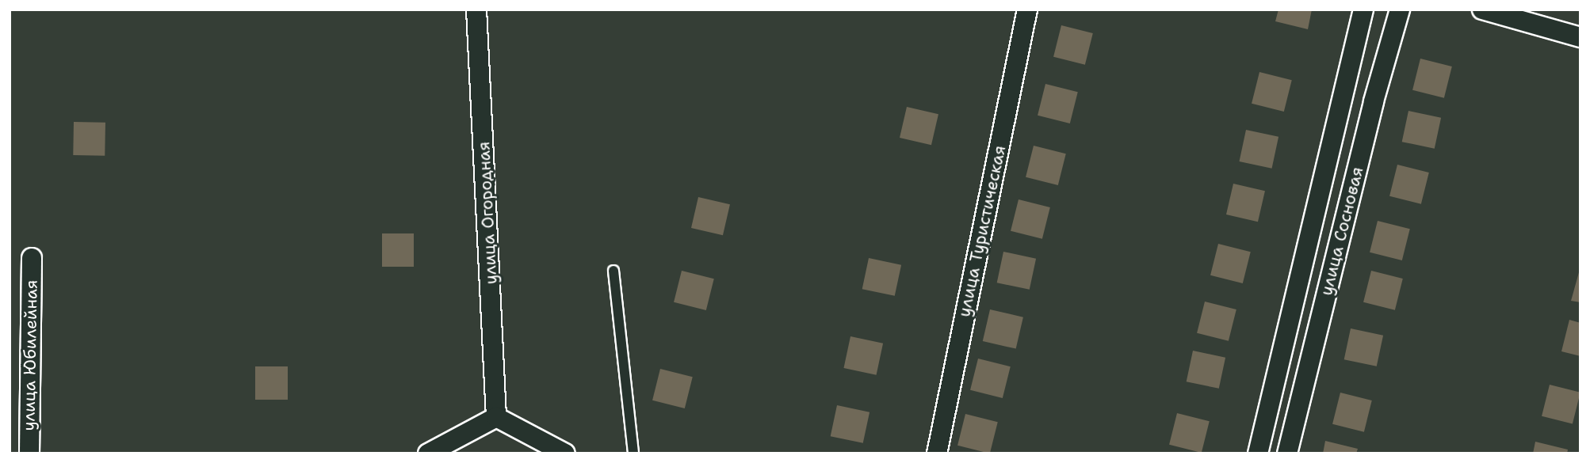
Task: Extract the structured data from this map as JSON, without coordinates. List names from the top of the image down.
{
  "streets": {
    "street": [
      "улица Огородная",
      "улица Туристическая",
      "улица Сосновая",
      "улица Юбилейная"
    ]
  }
}
